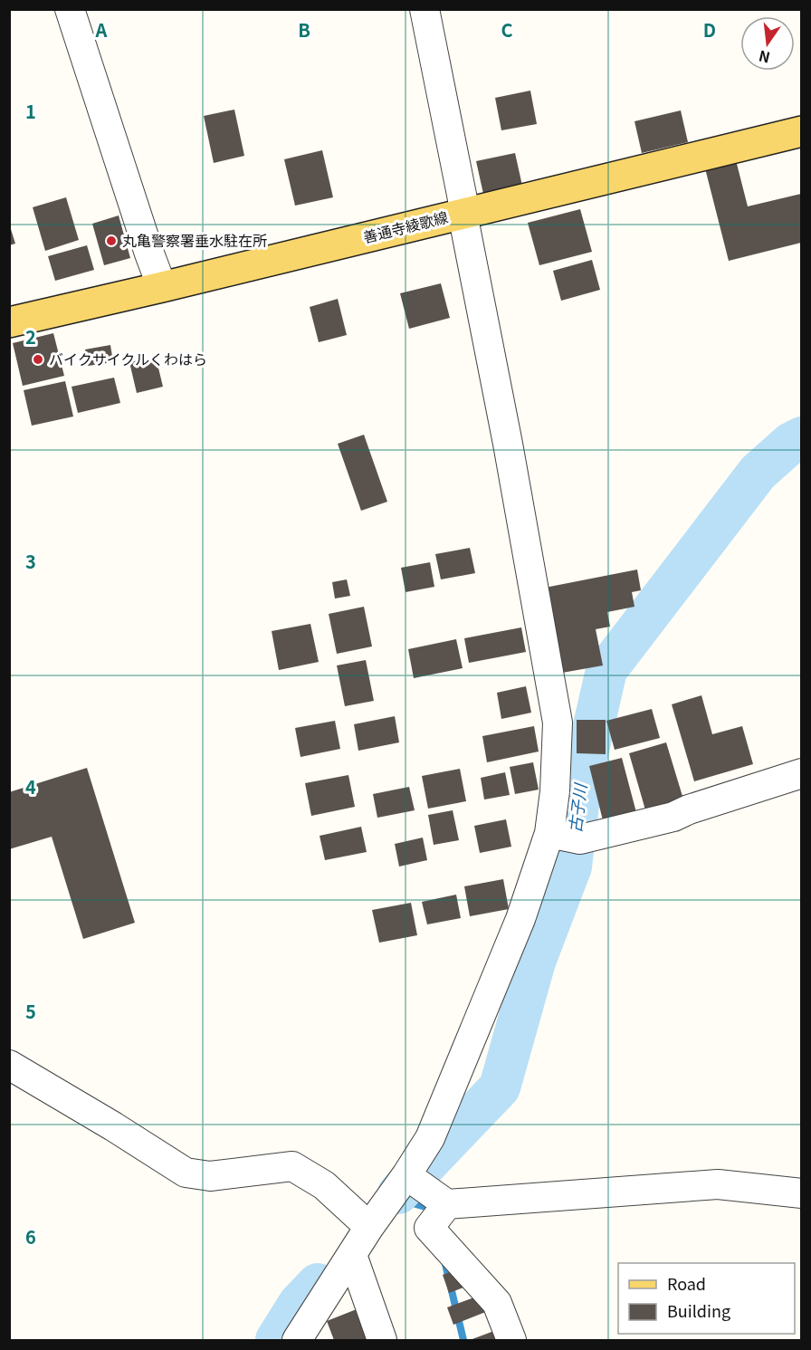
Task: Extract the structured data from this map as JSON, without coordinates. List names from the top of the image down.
{
  "streets": {
    "main road": ["善通寺綾歌線"]
  },
  "water": ["古子川"],
  "places": ["丸亀警察署垂水駐在所", "バイクサイクルくわはら"],
  "legend": ["Road", "Building"],
  "north": "bottom",
  "grid": {
    "columns": [
      "A",
      "B",
      "C",
      "D"
    ],
    "rows": [
      "1",
      "2",
      "3",
      "4",
      "5",
      "6"
    ]
  }
}
